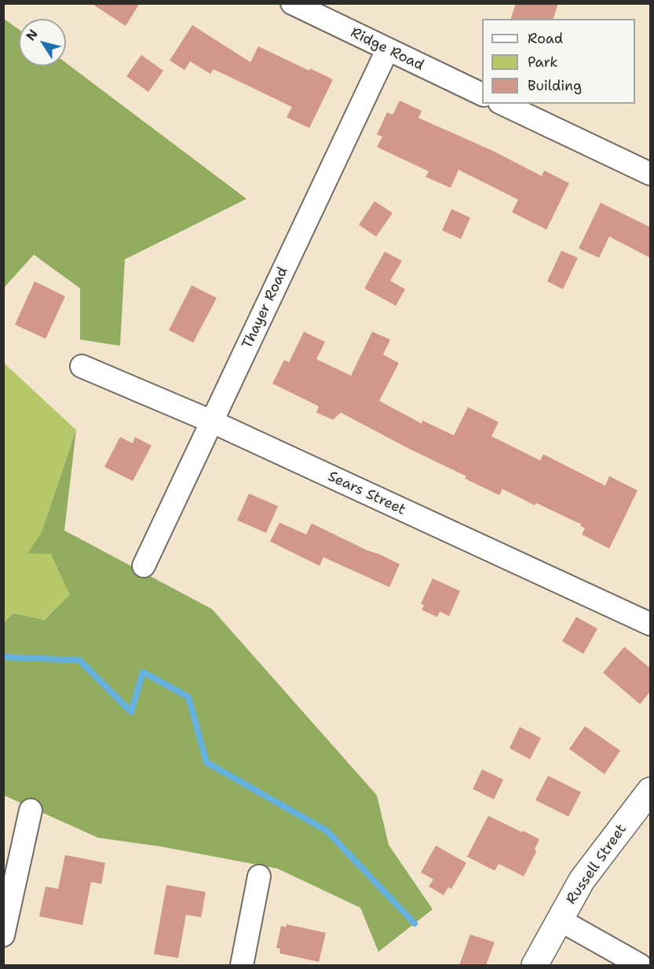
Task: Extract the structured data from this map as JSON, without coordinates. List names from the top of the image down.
{
  "streets": {
    "main road": ["Russell Street"],
    "street": ["Ridge Road", "Thayer Road", "Sears Street"]
  },
  "crossings": [
    ["Ridge Road", "Thayer Road"],
    ["Thayer Road", "Sears Street"]
  ],
  "legend": ["Road", "Park", "Building"],
  "north": "top left"
}
